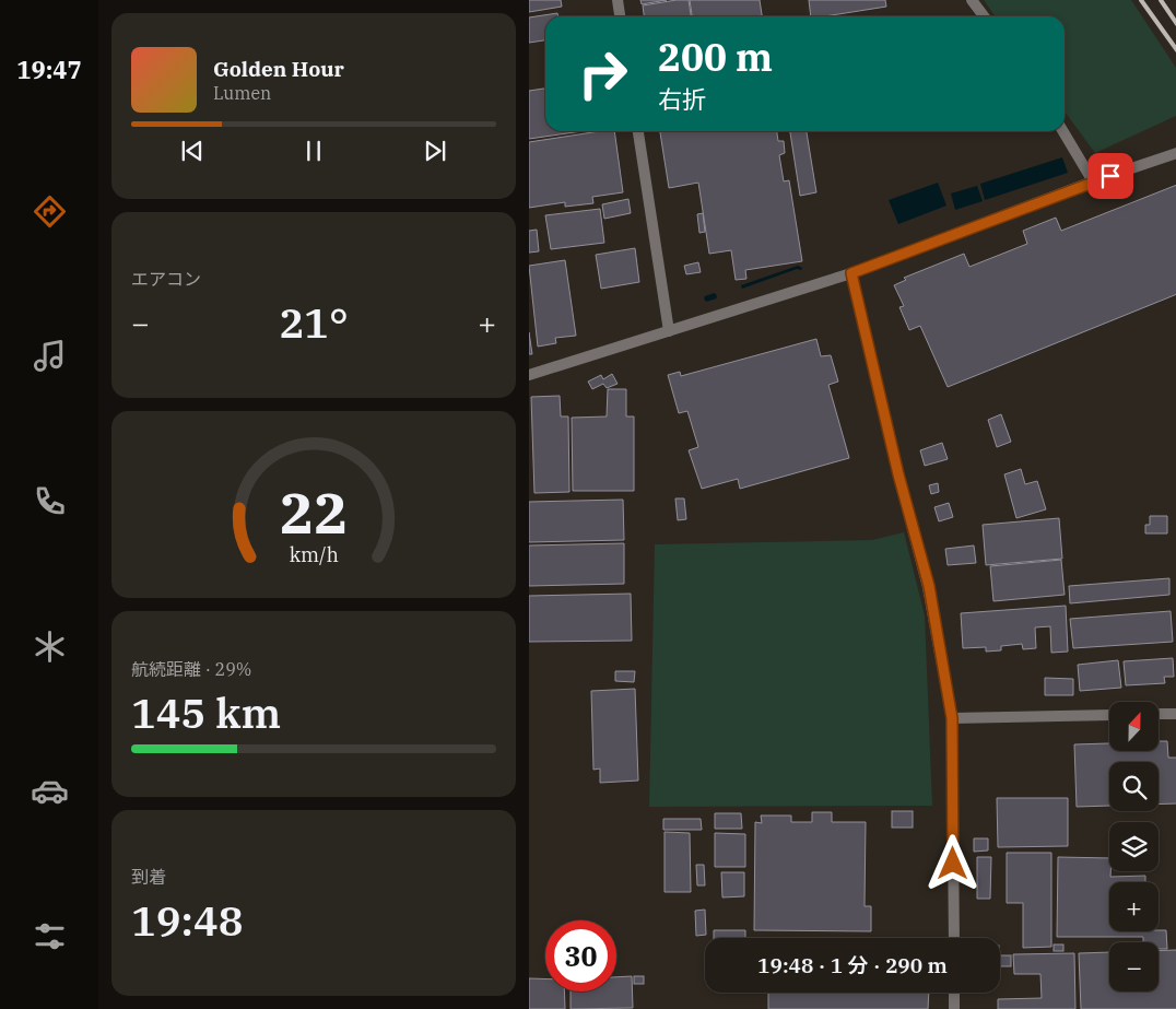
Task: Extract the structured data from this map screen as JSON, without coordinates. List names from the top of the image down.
{
  "north": "top",
  "page": {
    "tabs": "19:47",
    "turn": ["200 m", "右折"],
    "song": ["Golden Hour", "Lumen"],
    "tile": [
      "エアコン",
      ["航続距離 · 29%", "145 km"],
      ["到着", "19:48"]
    ],
    "heat": ["−", "21°", "+"],
    "map_buttons": ["+", "−"],
    "limit": "30",
    "trip": "19:48 · 1 分 · 290 m",
    "gauge": ["22", "km/h"]
  }
}
